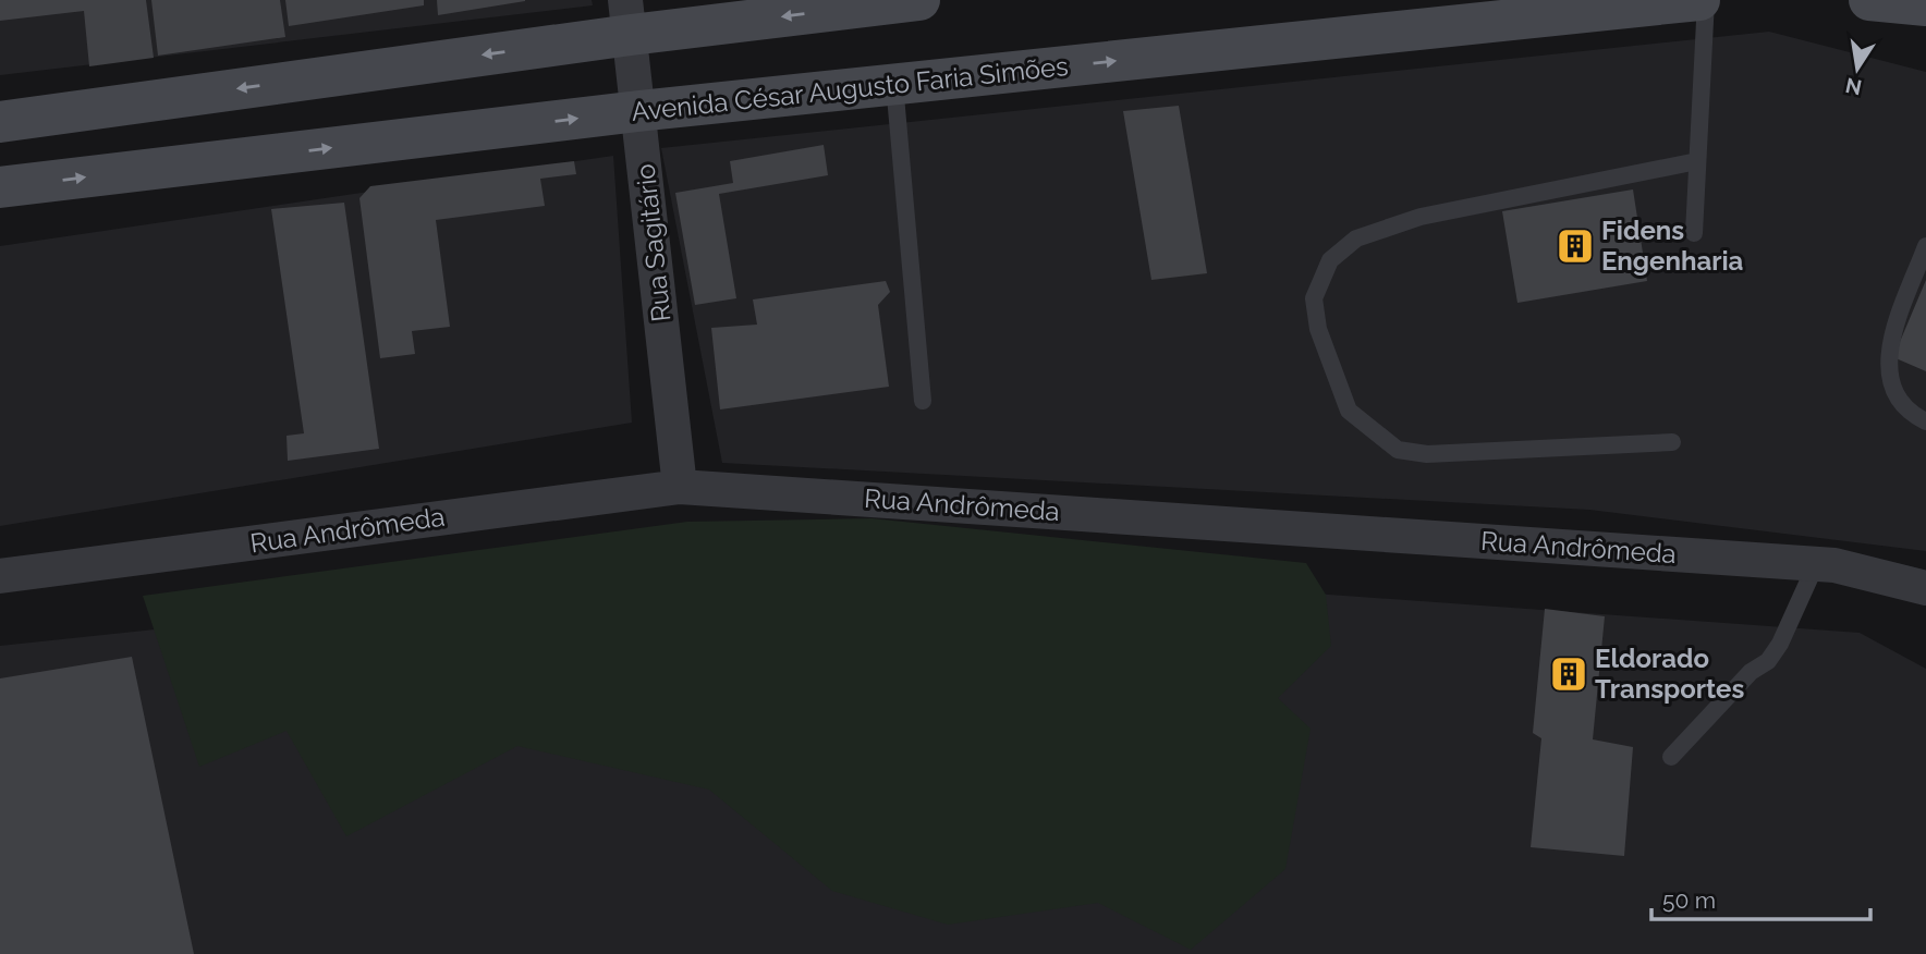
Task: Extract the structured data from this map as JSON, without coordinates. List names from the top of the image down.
{
  "streets": {
    "street": ["Avenida César Augusto Faria Simões", "Rua Sagitário", "Rua Andrômeda"]
  },
  "crossings": [
    ["Avenida César Augusto Faria Simões", "Rua Sagitário"],
    ["Rua Sagitário", "Rua Andrômeda"]
  ],
  "places": {
    "building": ["Fidens Engenharia", "Eldorado Transportes"]
  },
  "scale_bar": "50 m",
  "north": "bottom"
}
